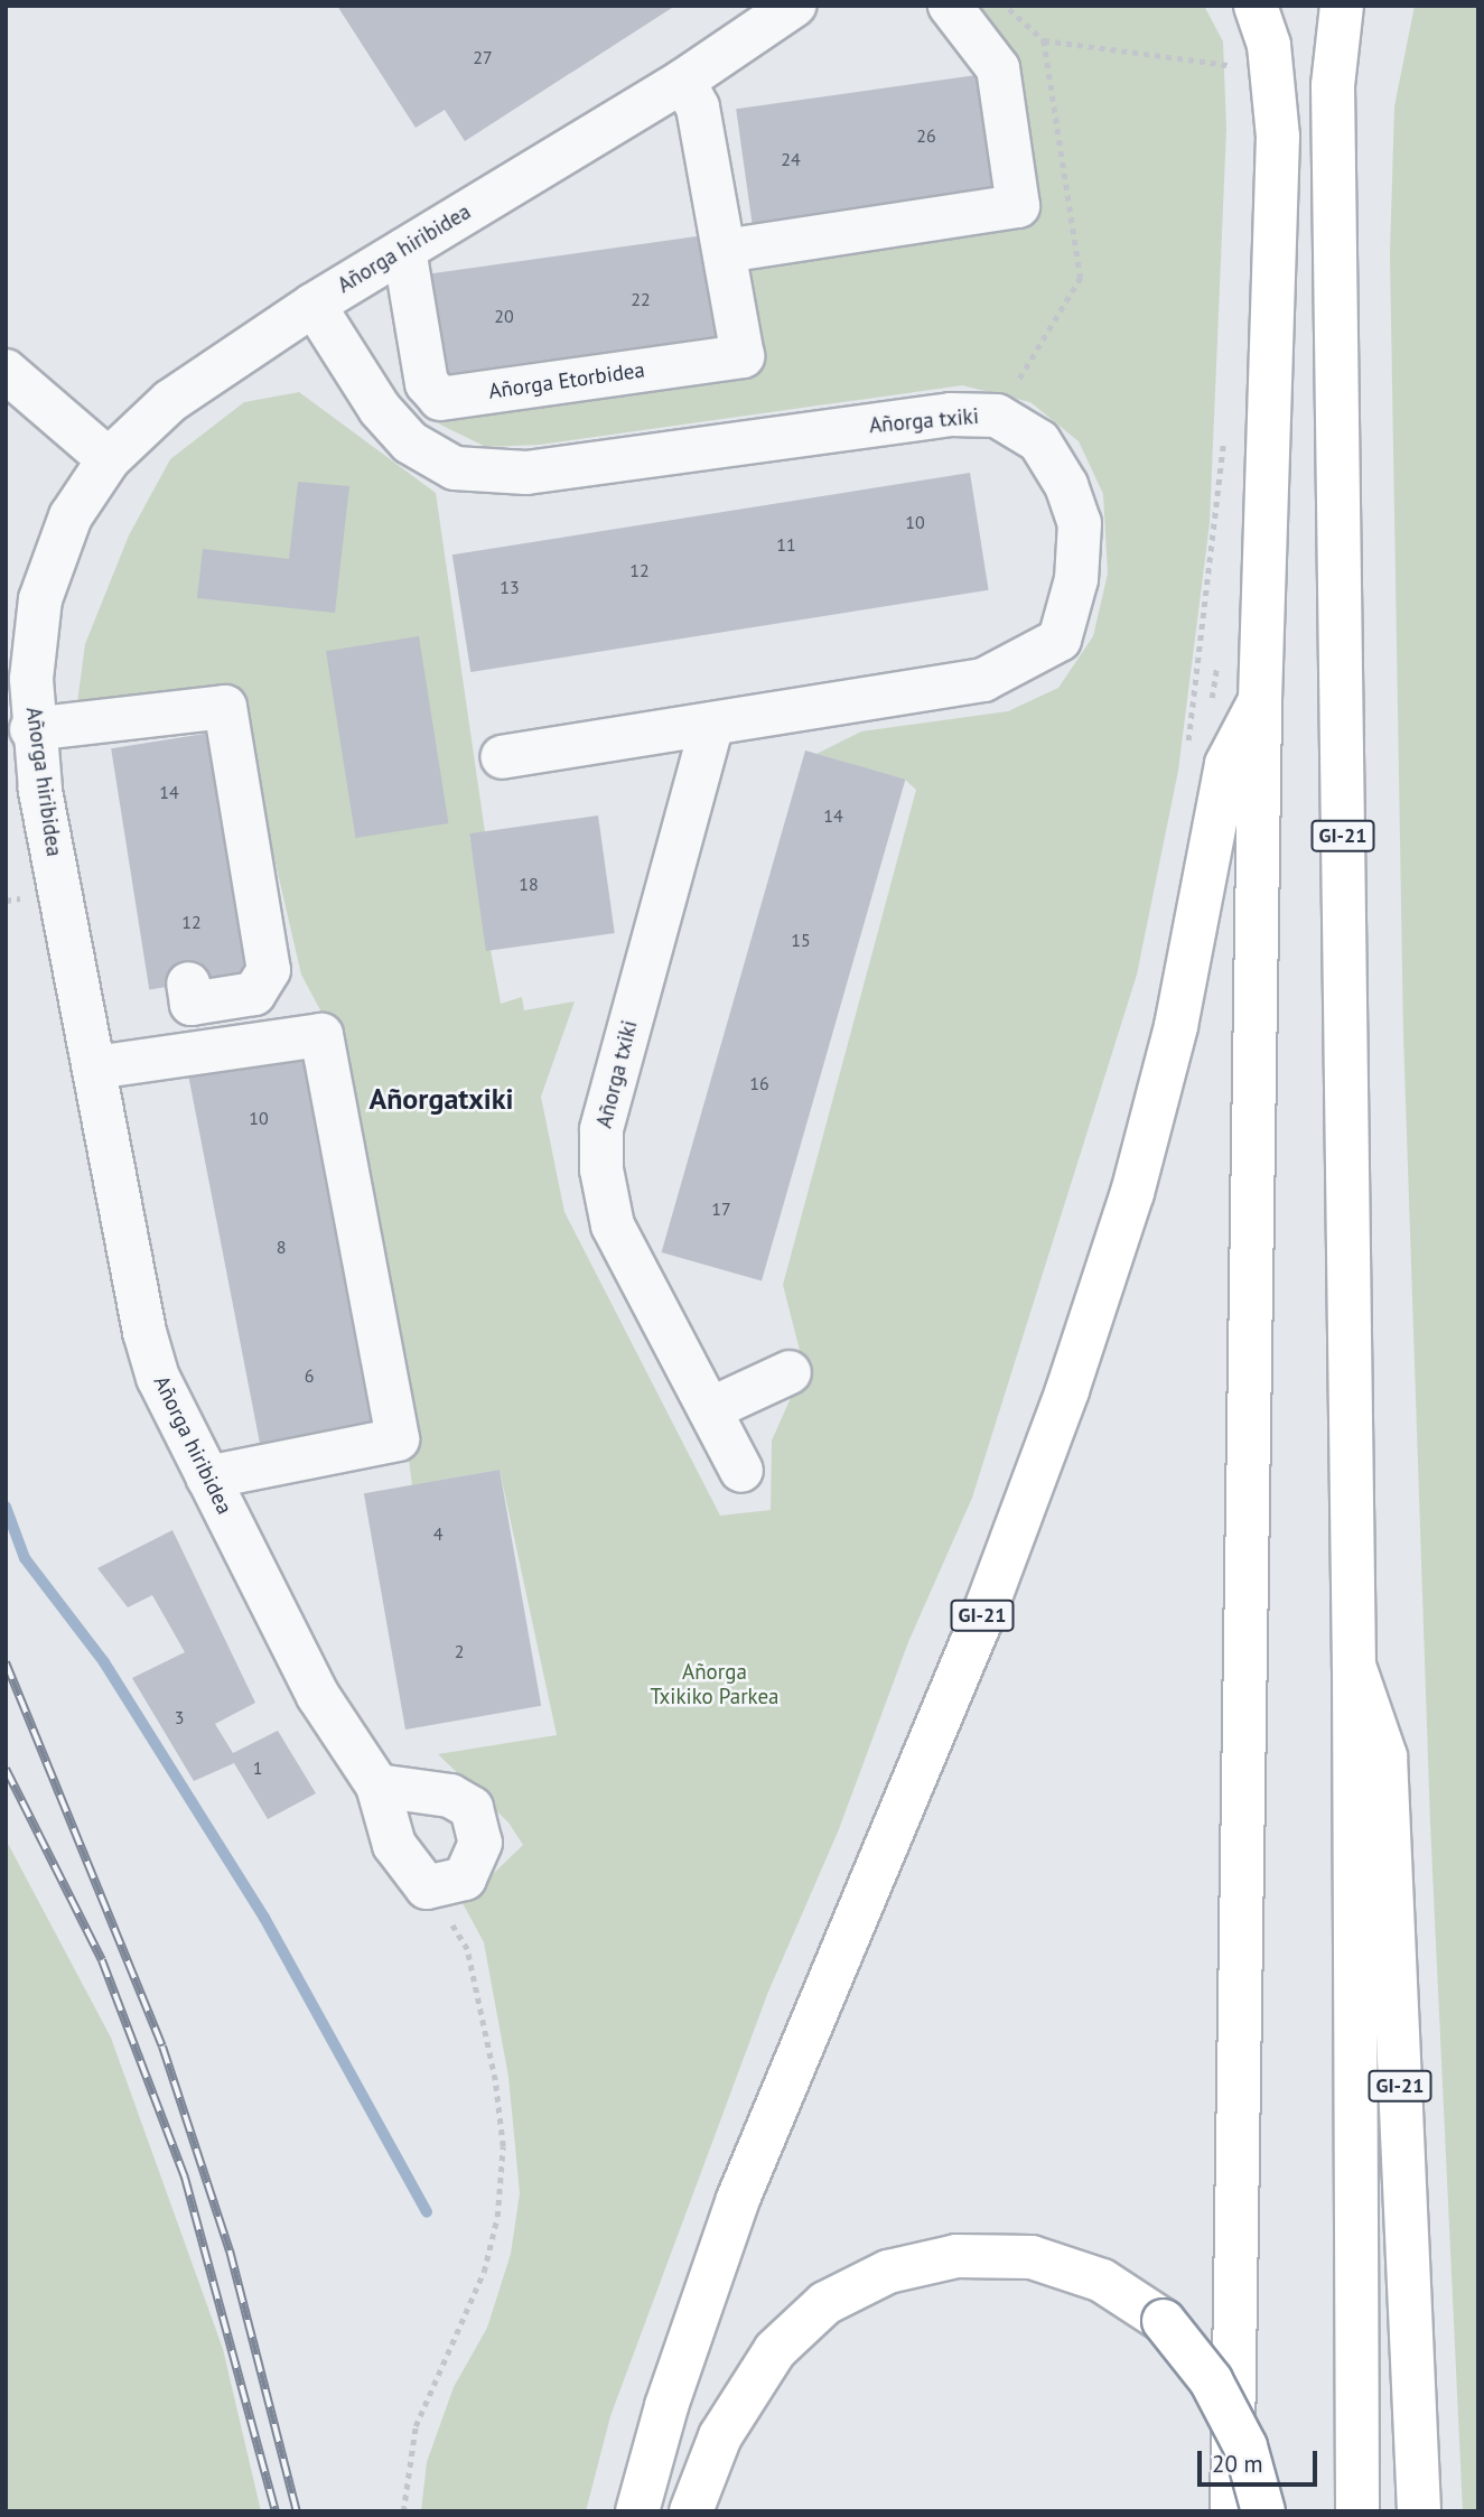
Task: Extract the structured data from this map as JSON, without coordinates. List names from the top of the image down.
{
  "streets": {
    "main road": ["GI-21"],
    "street": ["Añorga hiribidea", "Añorga Etorbidea", "Añorga txiki"]
  },
  "crossings": [
    ["Añorga hiribidea", "Añorga Etorbidea"],
    ["Añorga hiribidea", "Añorga txiki"]
  ],
  "districts": ["Añorgatxiki"],
  "parks": ["Añorga Txikiko Parkea"],
  "house_numbers": [
    "27",
    "26",
    "24",
    "22",
    "20",
    "10",
    "11",
    "12",
    "13",
    "14",
    "14",
    "18",
    "12",
    "15",
    "16",
    "10",
    "17",
    "8",
    "6",
    "4",
    "2",
    "3",
    "1"
  ],
  "scale_bar": "20 m"
}
